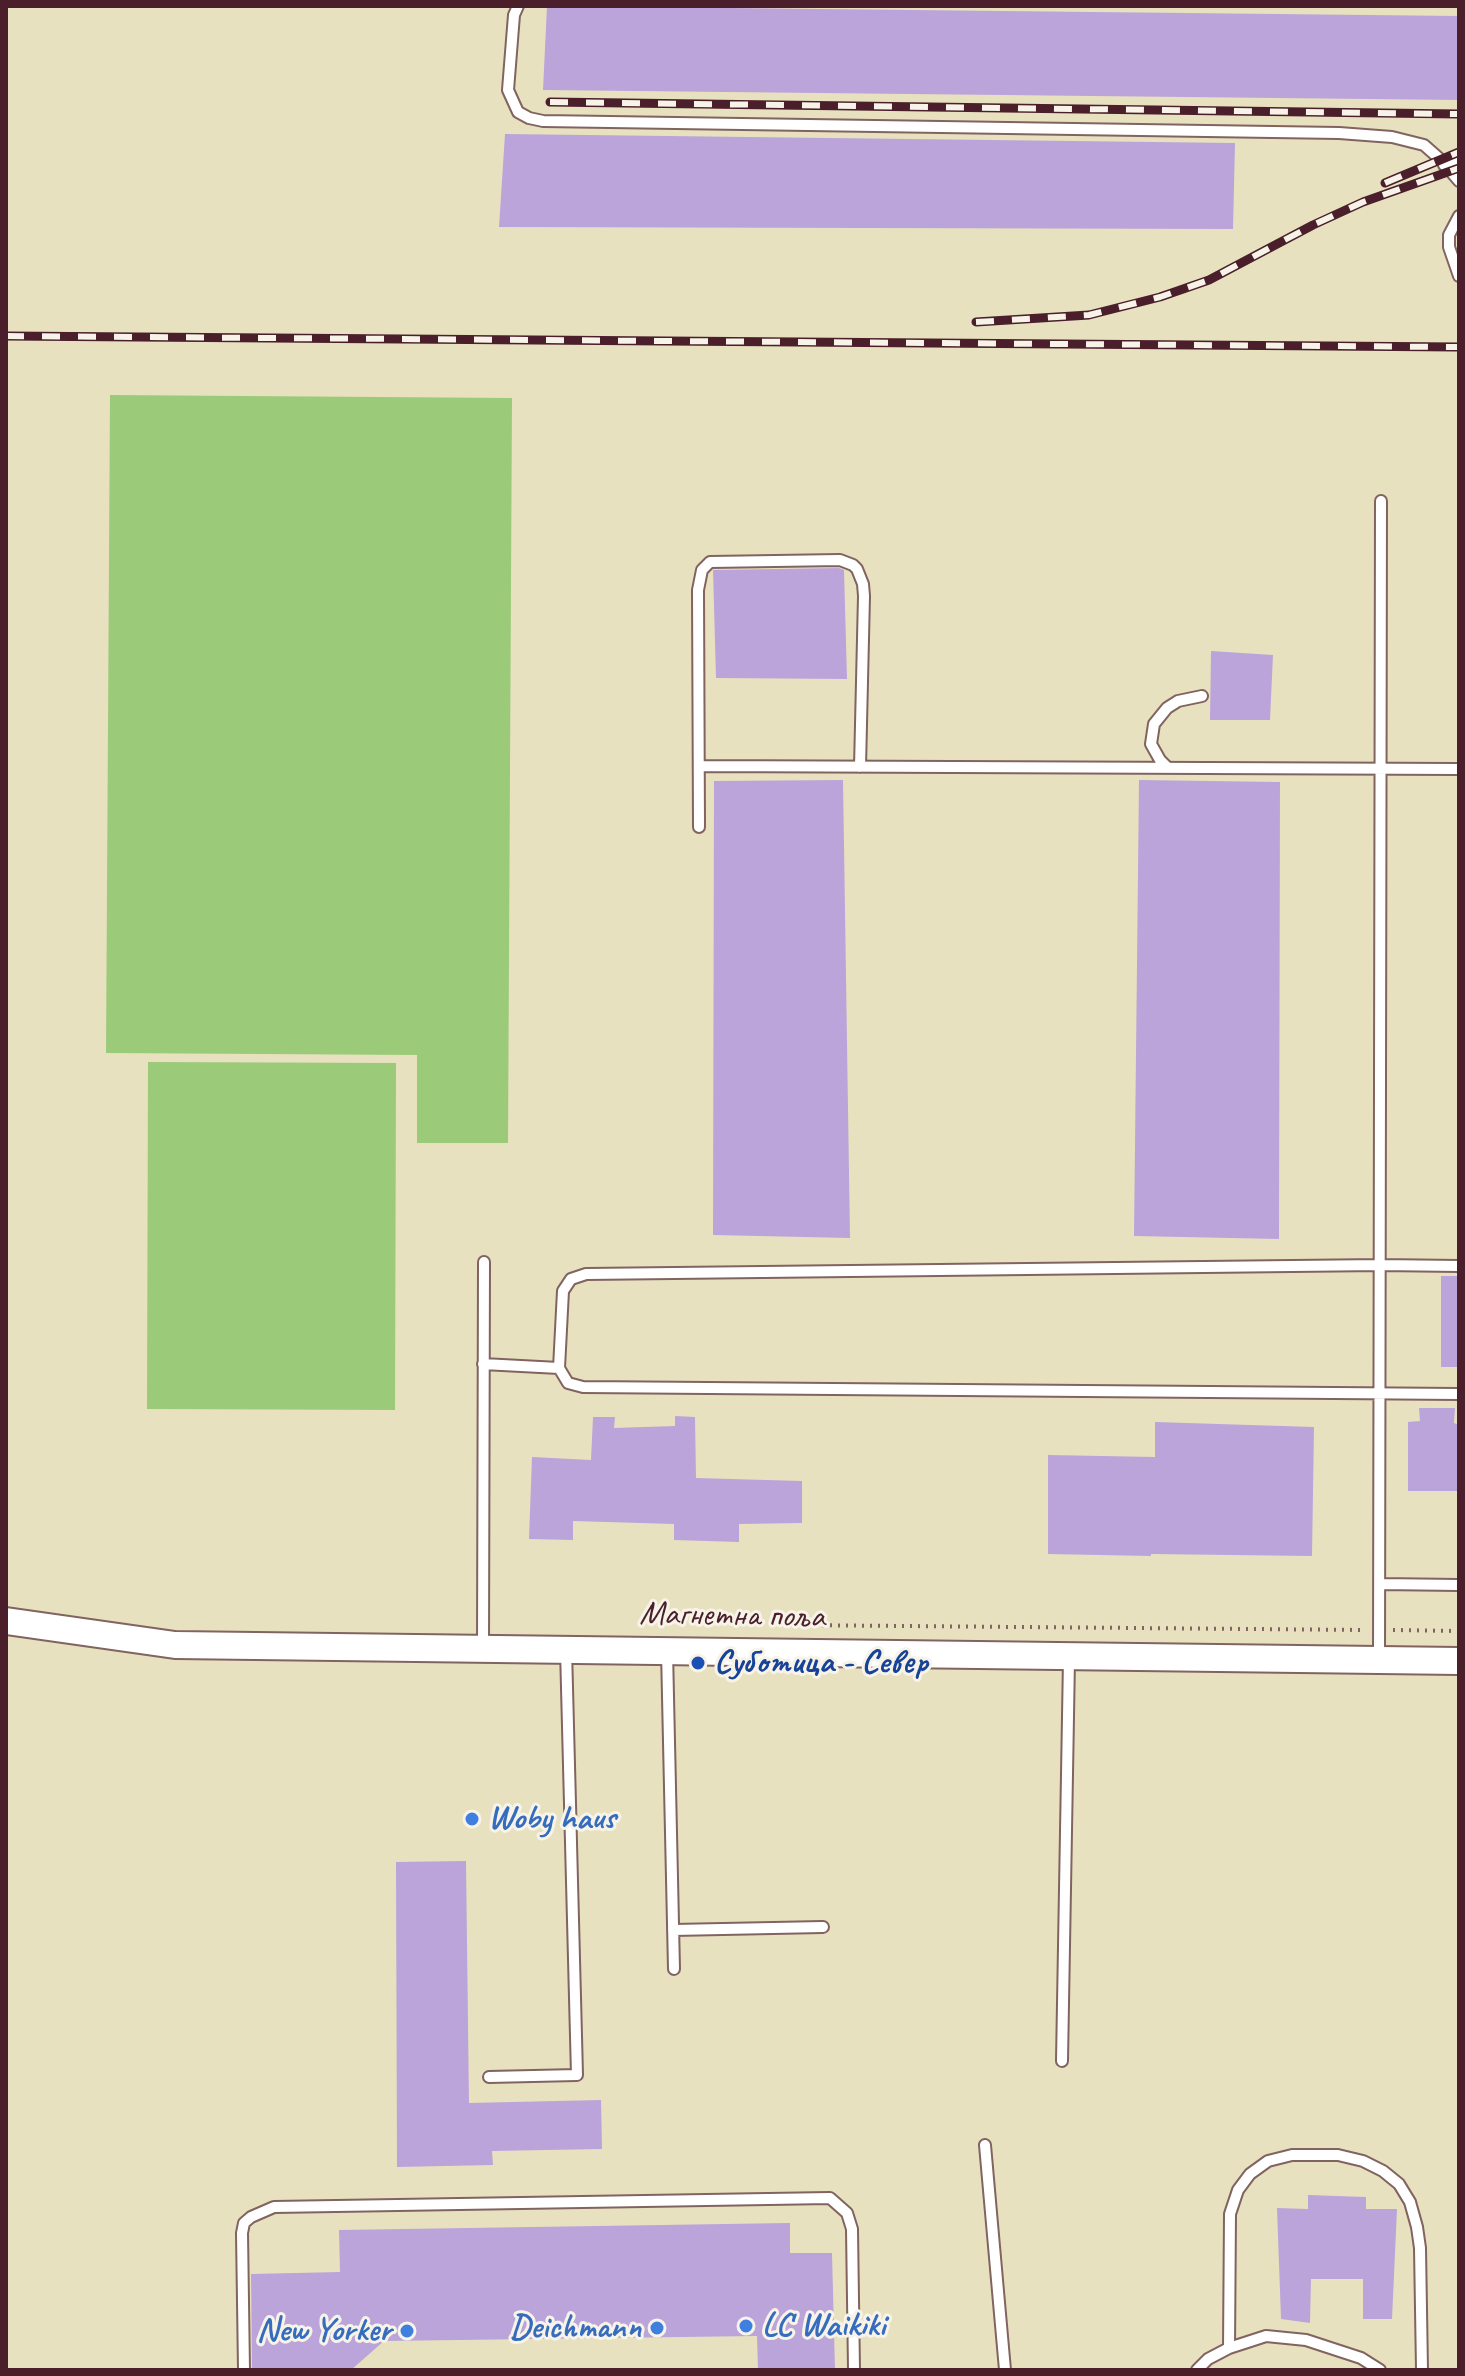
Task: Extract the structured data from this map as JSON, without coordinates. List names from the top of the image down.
{
  "streets": {
    "street": ["Магнетна поља"]
  },
  "places": [
    "Суботица - Север",
    "Woby haus",
    "LC Waikiki",
    "Deichmann",
    "New Yorker"
  ]
}
